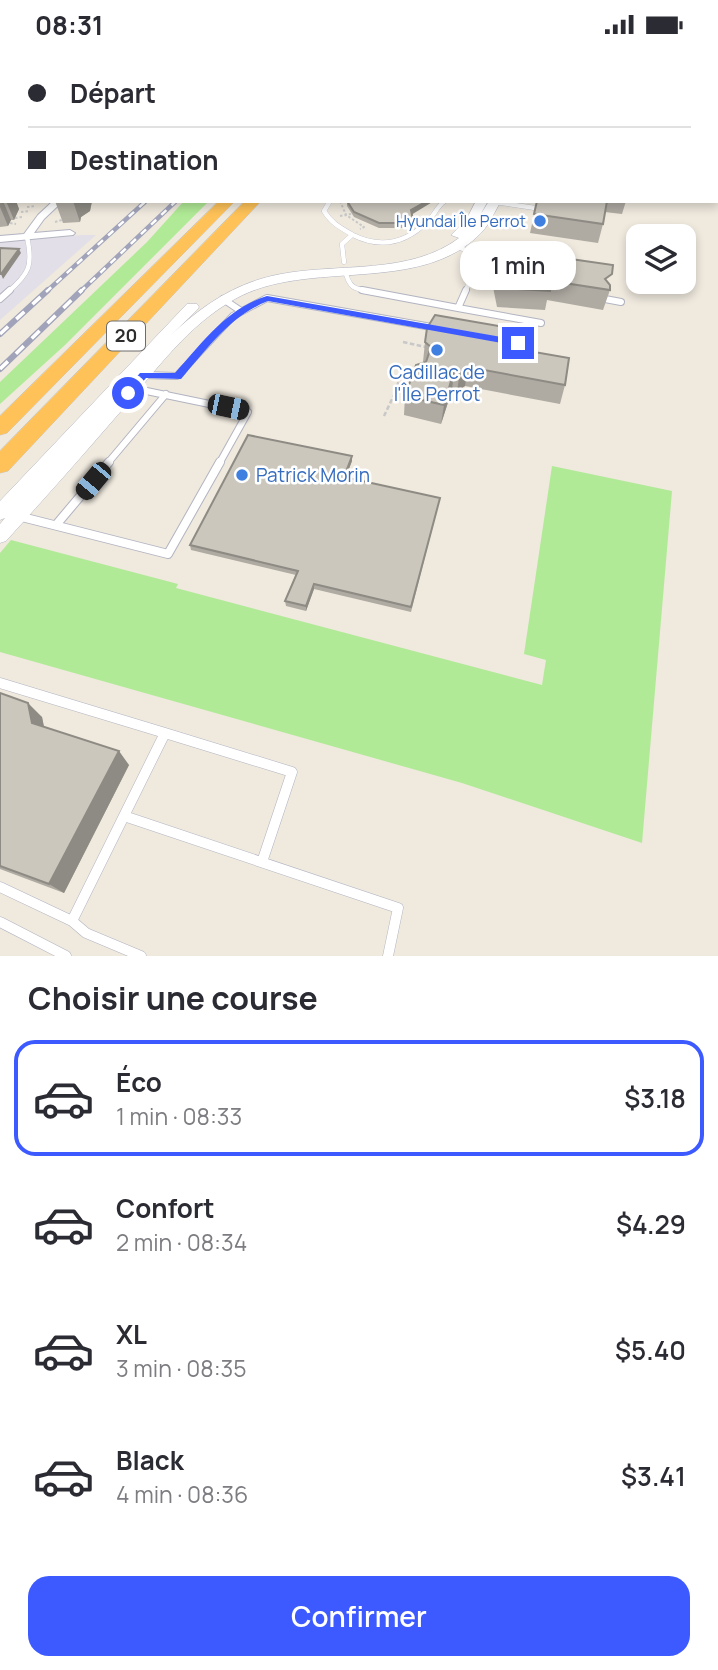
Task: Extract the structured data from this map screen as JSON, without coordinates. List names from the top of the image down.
{
  "streets": {
    "highway": ["20"]
  },
  "places": ["Hyundai Île Perrot", "Cadillac de l'Île Perrot", "Patrick Morin"],
  "page": {
    "status": "08:31",
    "banner": ["Départ", "Destination"],
    "bubble": "1 min",
    "heading": "Choisir une course",
    "list": [
      {
        "name": "Éco",
        "note": "1 min · 08:33",
        "value": "$3.18"
      },
      {
        "name": "Confort",
        "note": "2 min · 08:34",
        "value": "$4.29"
      },
      {
        "name": "XL",
        "note": "3 min · 08:35",
        "value": "$5.40"
      },
      {
        "name": "Black",
        "note": "4 min · 08:36",
        "value": "$3.41"
      }
    ],
    "buttons": "Confirmer"
  }
}
